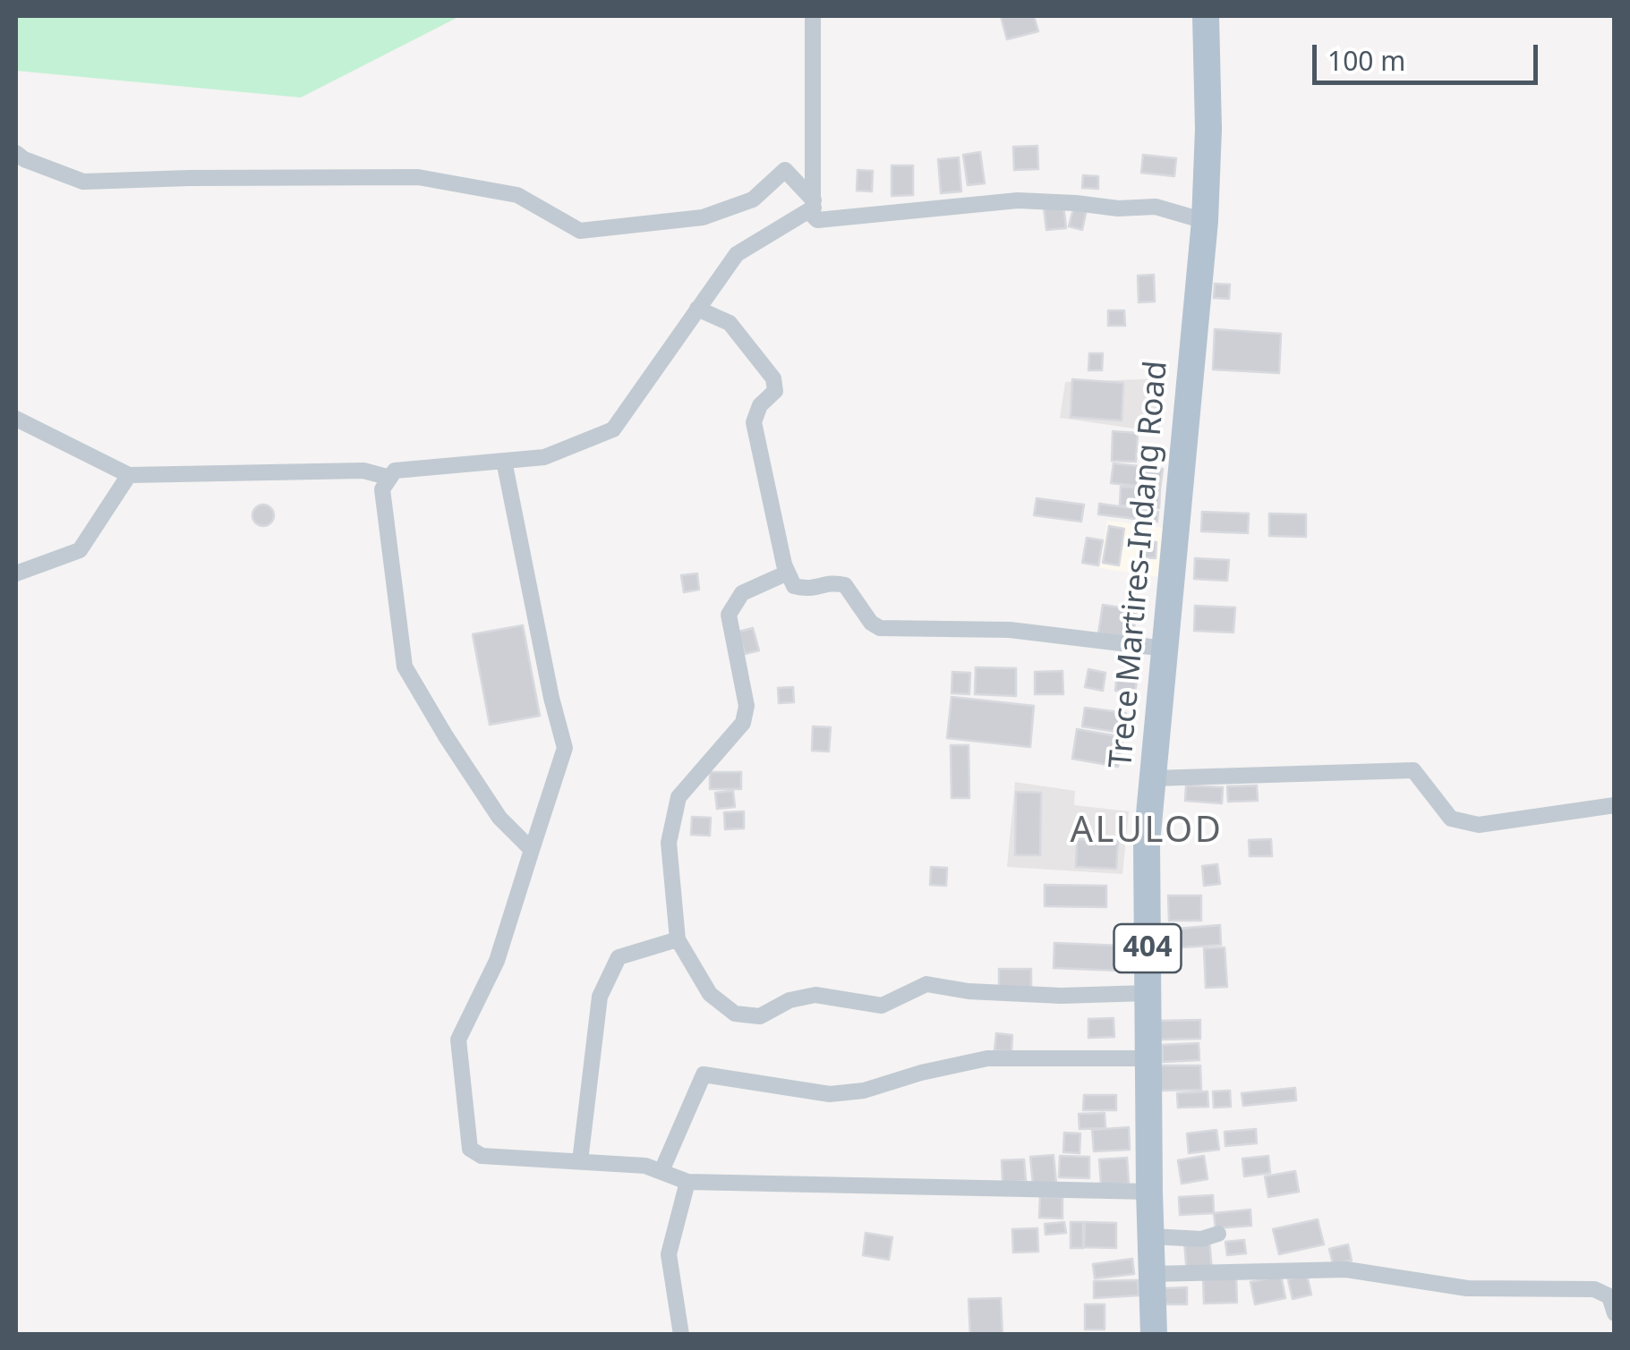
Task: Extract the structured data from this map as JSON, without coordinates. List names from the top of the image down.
{
  "streets": {
    "main road": ["Trece Martires-Indang Road", "404"]
  },
  "districts": ["ALULOD"],
  "scale_bar": "100 m"
}
